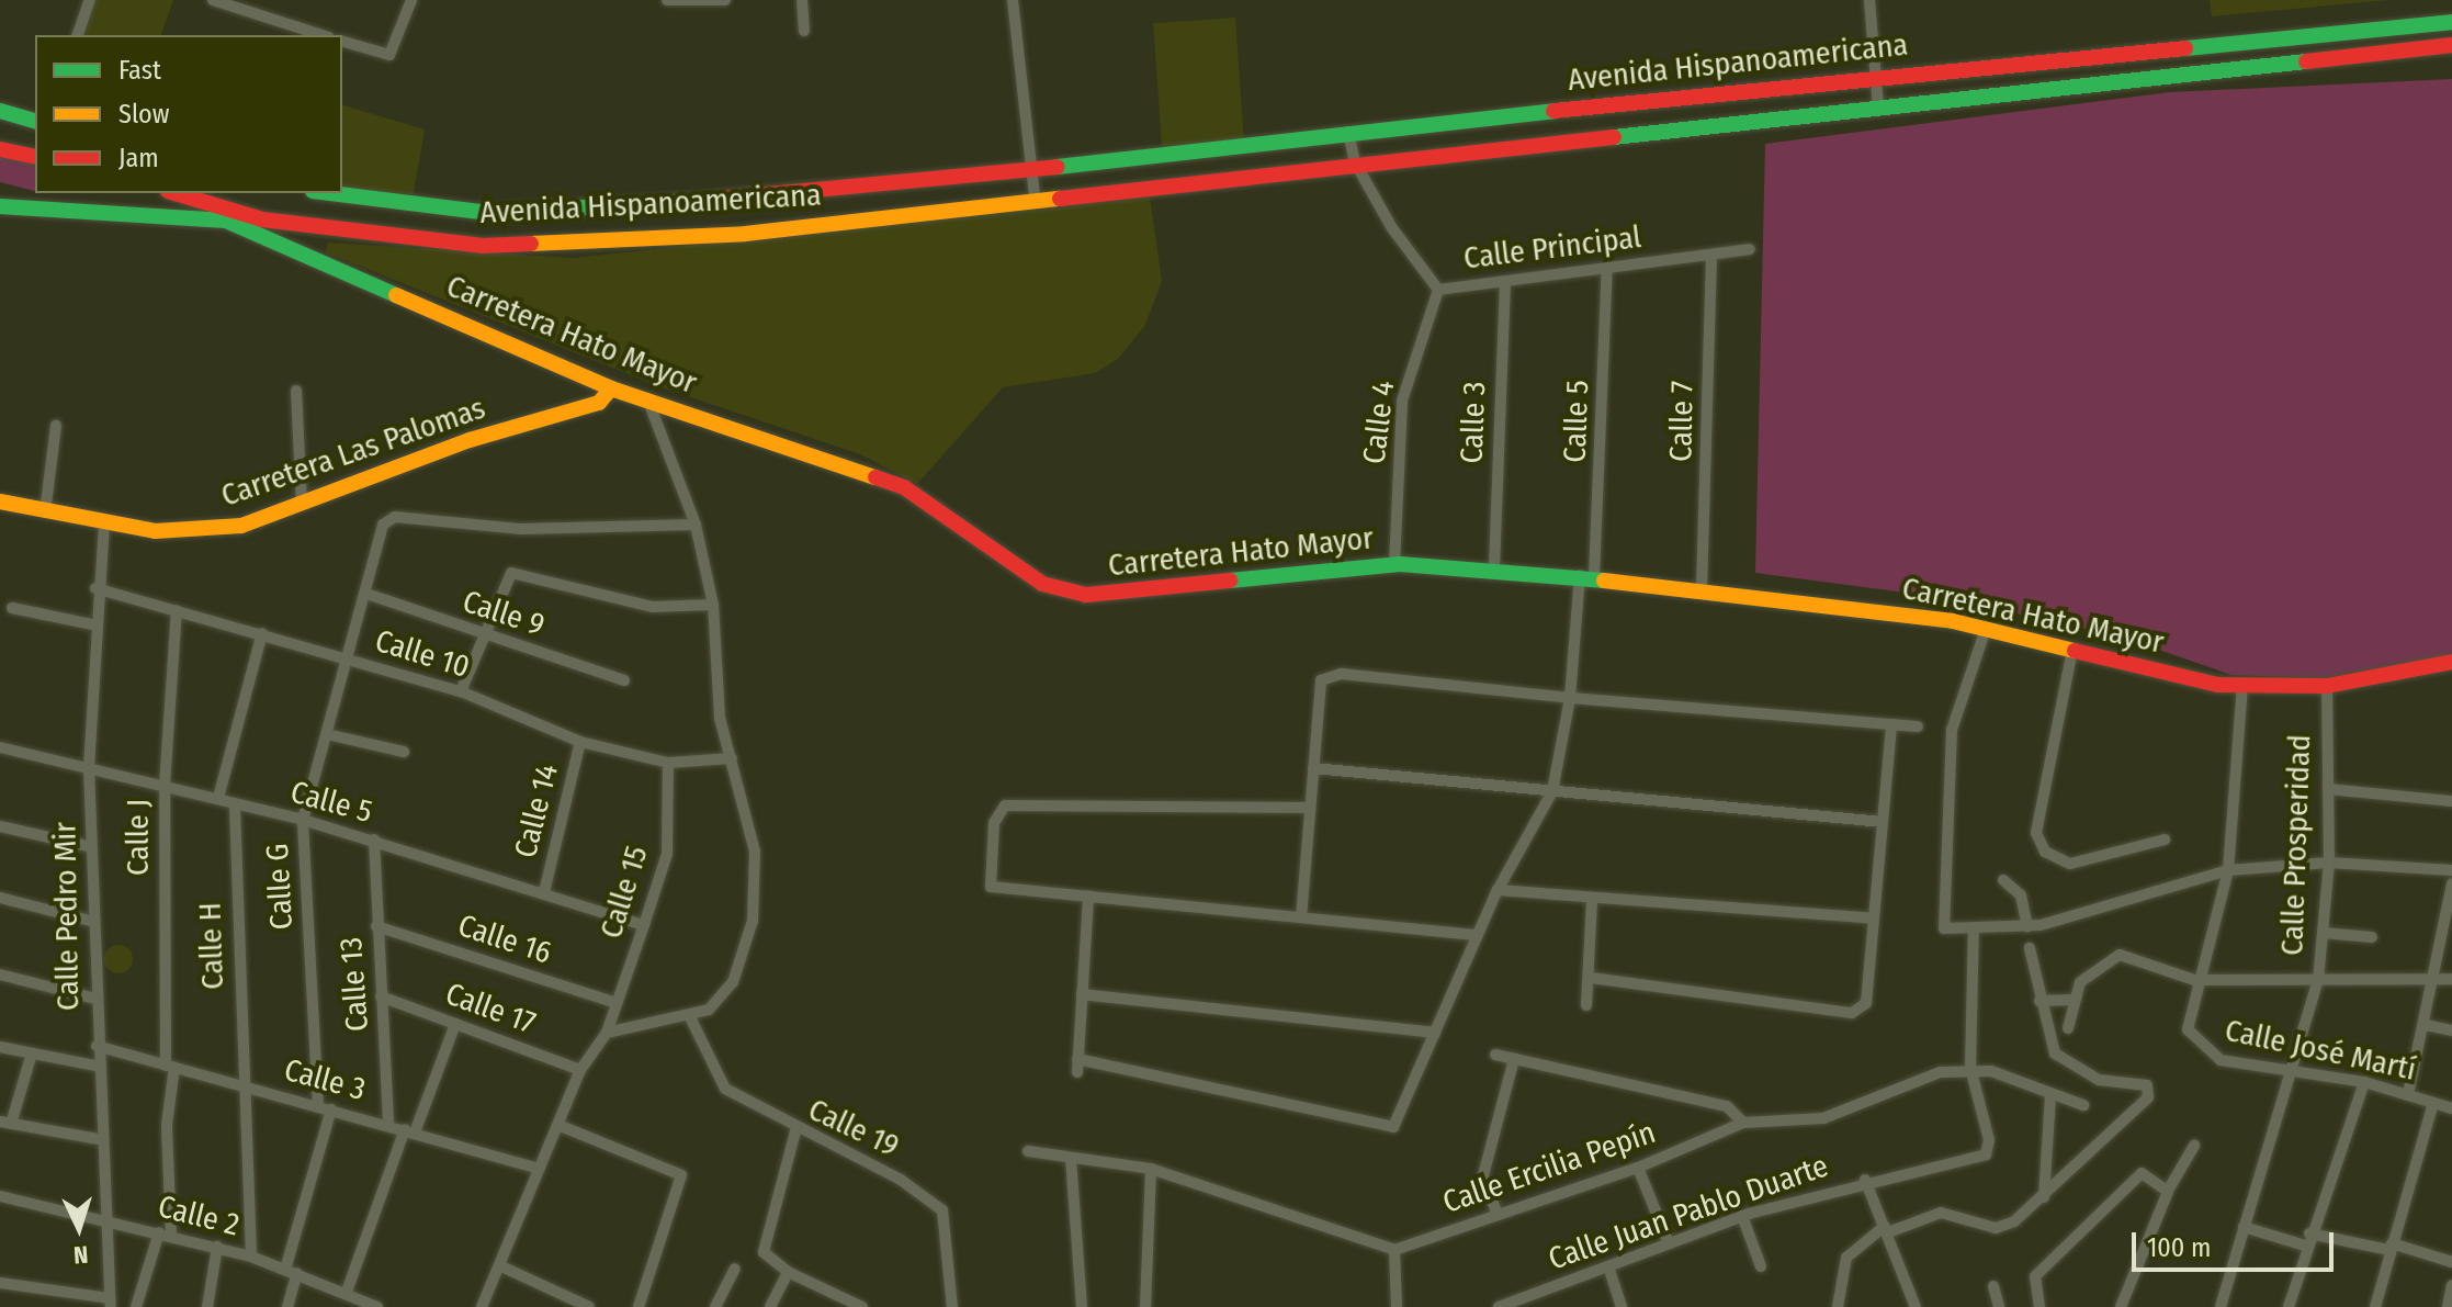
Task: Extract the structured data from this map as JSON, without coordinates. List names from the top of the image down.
{
  "streets": {
    "main road": ["Avenida Hispanoamericana", "Carretera Hato Mayor", "Carretera Las Palomas"],
    "street": [
      "Calle Principal",
      "Calle 5",
      "Calle 7",
      "Calle 4",
      "Calle 3",
      "Calle 9",
      "Calle 10",
      "Calle 14",
      "Calle J",
      "Calle Prosperidad",
      "Calle G",
      "Calle 15",
      "Calle Pedro Mir",
      "Calle 16",
      "Calle H",
      "Calle 13",
      "Calle 17",
      "Calle José Martí",
      "Calle 19",
      "Calle Ercilia Pepín",
      "Calle Juan Pablo Duarte",
      "Calle 2"
    ]
  },
  "crossings": [
    ["Avenida Hispanoamericana", "Calle Principal"],
    ["Calle Principal", "Calle 5"],
    ["Calle Principal", "Calle 7"],
    ["Calle Principal", "Calle 4"],
    ["Calle Principal", "Calle 3"],
    ["Carretera Hato Mayor", "Calle 5"],
    ["Carretera Hato Mayor", "Calle 7"],
    ["Carretera Hato Mayor", "Calle 4"],
    ["Carretera Hato Mayor", "Calle 3"],
    ["Carretera Hato Mayor", "Carretera Las Palomas"],
    ["Carretera Hato Mayor", "Calle Prosperidad"],
    ["Calle 5", "Calle 14"],
    ["Calle 5", "Calle J"],
    ["Calle 5", "Calle G"],
    ["Calle 5", "Calle 15"],
    ["Calle 5", "Calle Pedro Mir"],
    ["Calle 5", "Calle H"],
    ["Calle 5", "Calle 13"],
    ["Calle 3", "Calle J"],
    ["Calle 3", "Calle G"],
    ["Calle 3", "Calle 15"],
    ["Calle 3", "Calle Pedro Mir"],
    ["Calle 3", "Calle H"],
    ["Calle 3", "Calle 13"],
    ["Carretera Las Palomas", "Calle Pedro Mir"],
    ["Calle 9", "Calle G"],
    ["Calle 10", "Calle 14"],
    ["Calle 10", "Calle J"],
    ["Calle 10", "Calle G"],
    ["Calle 10", "Calle 15"],
    ["Calle 10", "Calle Pedro Mir"],
    ["Calle J", "Calle 2"],
    ["Calle Prosperidad", "Calle José Martí"],
    ["Calle 15", "Calle 16"],
    ["Calle 15", "Calle 17"],
    ["Calle Pedro Mir", "Calle 2"],
    ["Calle 16", "Calle 13"],
    ["Calle H", "Calle 2"],
    ["Calle 13", "Calle 17"]
  ],
  "legend": ["Fast", "Slow", "Jam"],
  "scale_bar": "100 m",
  "north": "bottom"
}
